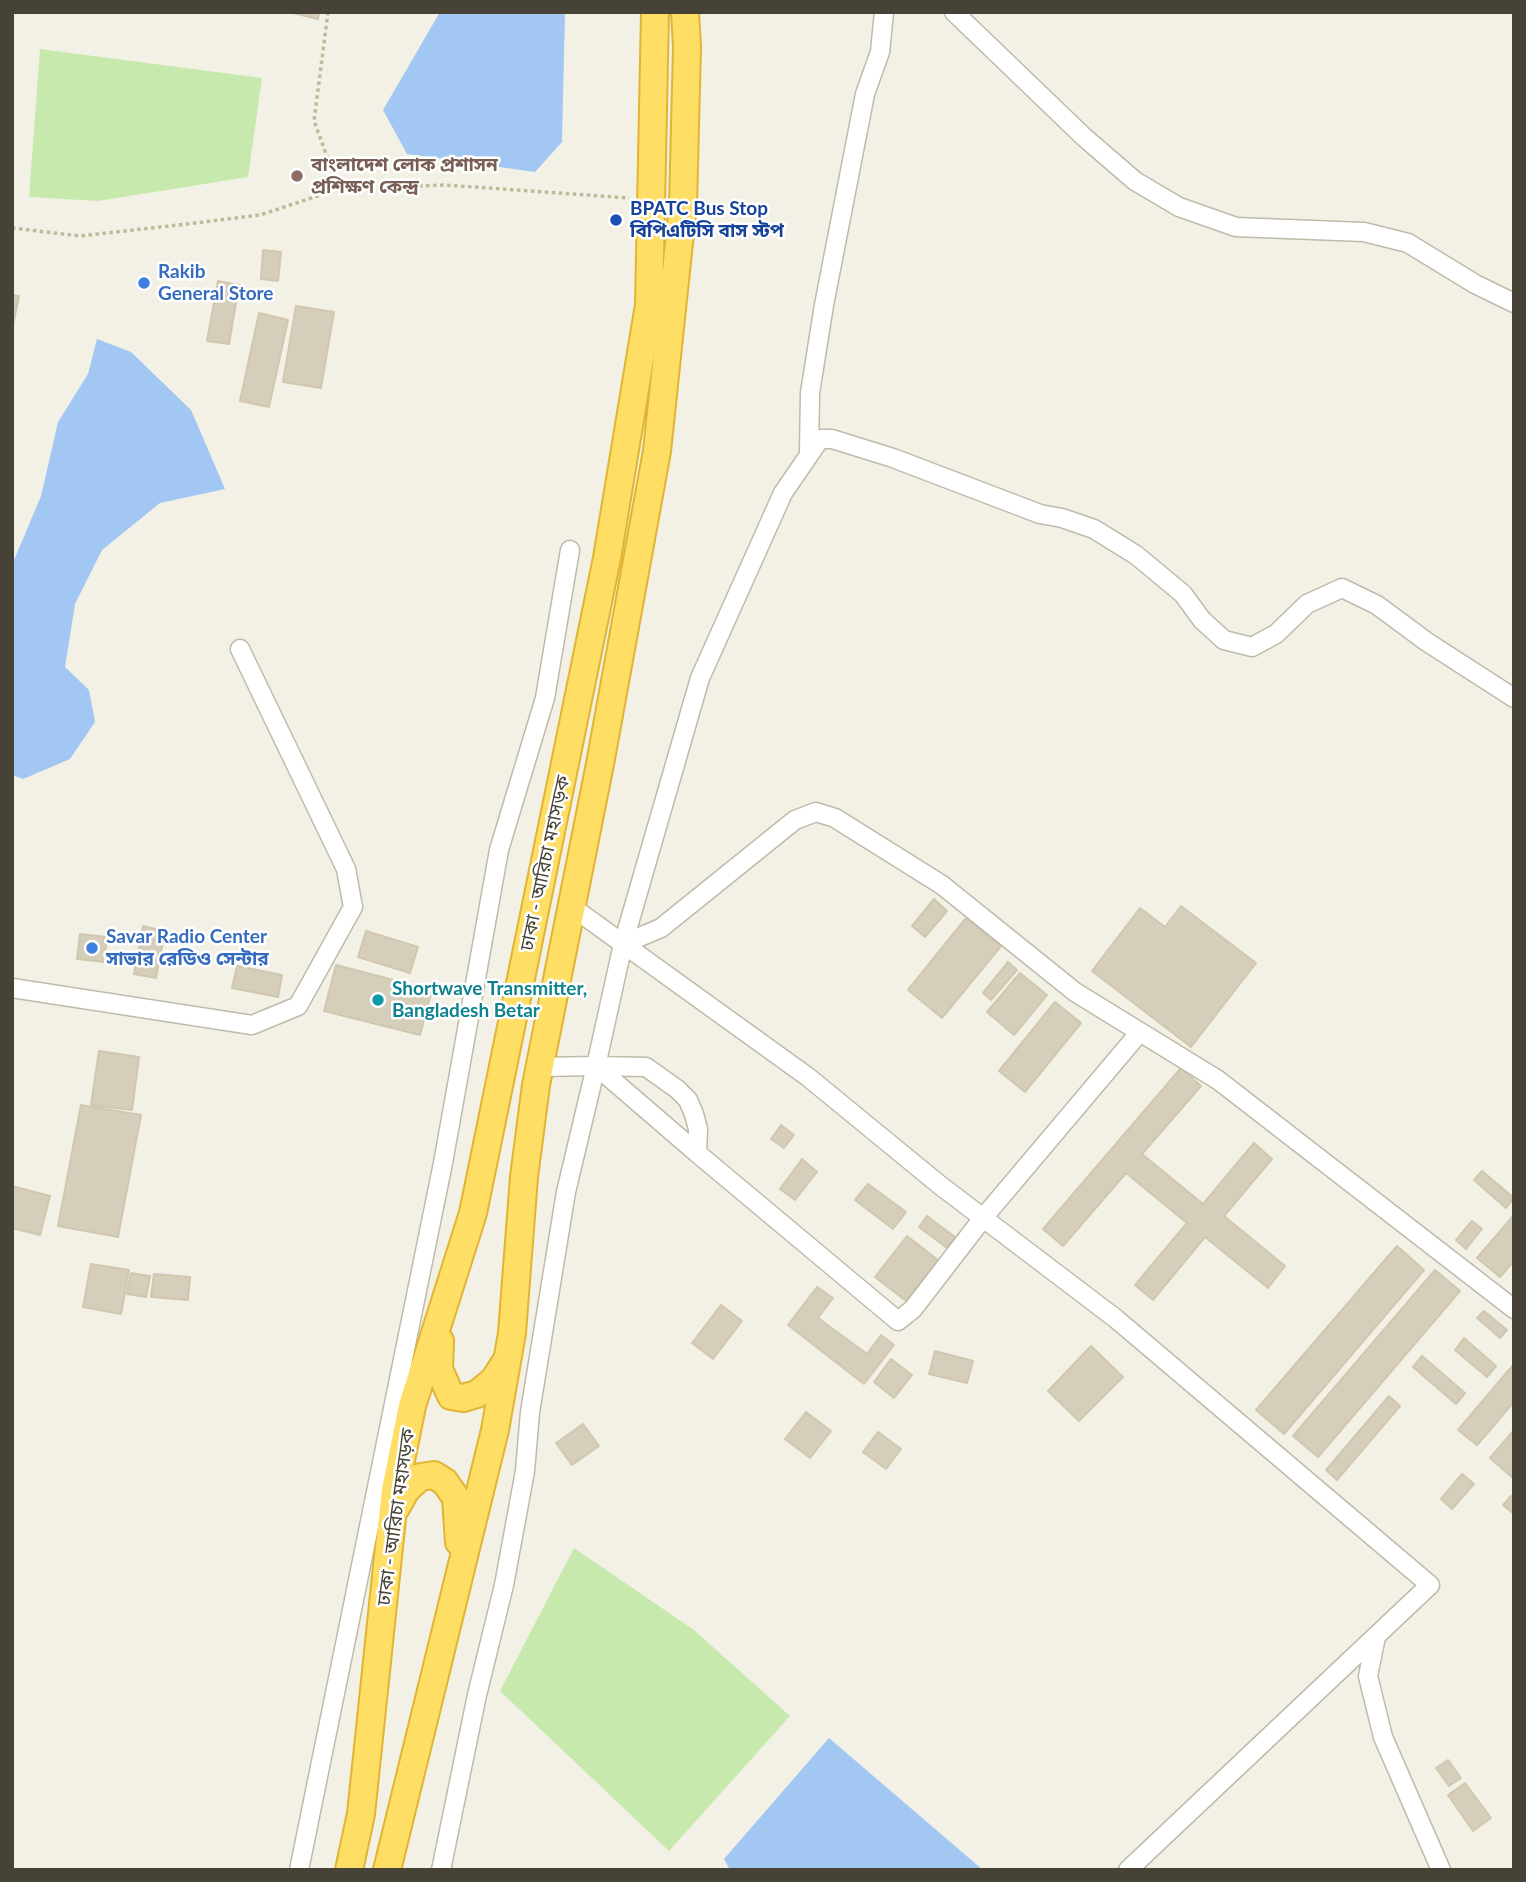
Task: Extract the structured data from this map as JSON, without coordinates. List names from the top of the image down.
{
  "streets": {
    "highway": ["ঢাকা - আরিচা মহাসড়ক"]
  },
  "places": [
    "বাংলাদেশ লোক প্রশাসন প্রশিক্ষণ কেন্দ্র",
    "BPATC Bus Stop বিপিএটিসি বাস স্টপ",
    "Rakib General Store",
    "Savar Radio Center সাভার রেডিও সেন্টার",
    "Shortwave Transmitter, Bangladesh Betar"
  ]
}
